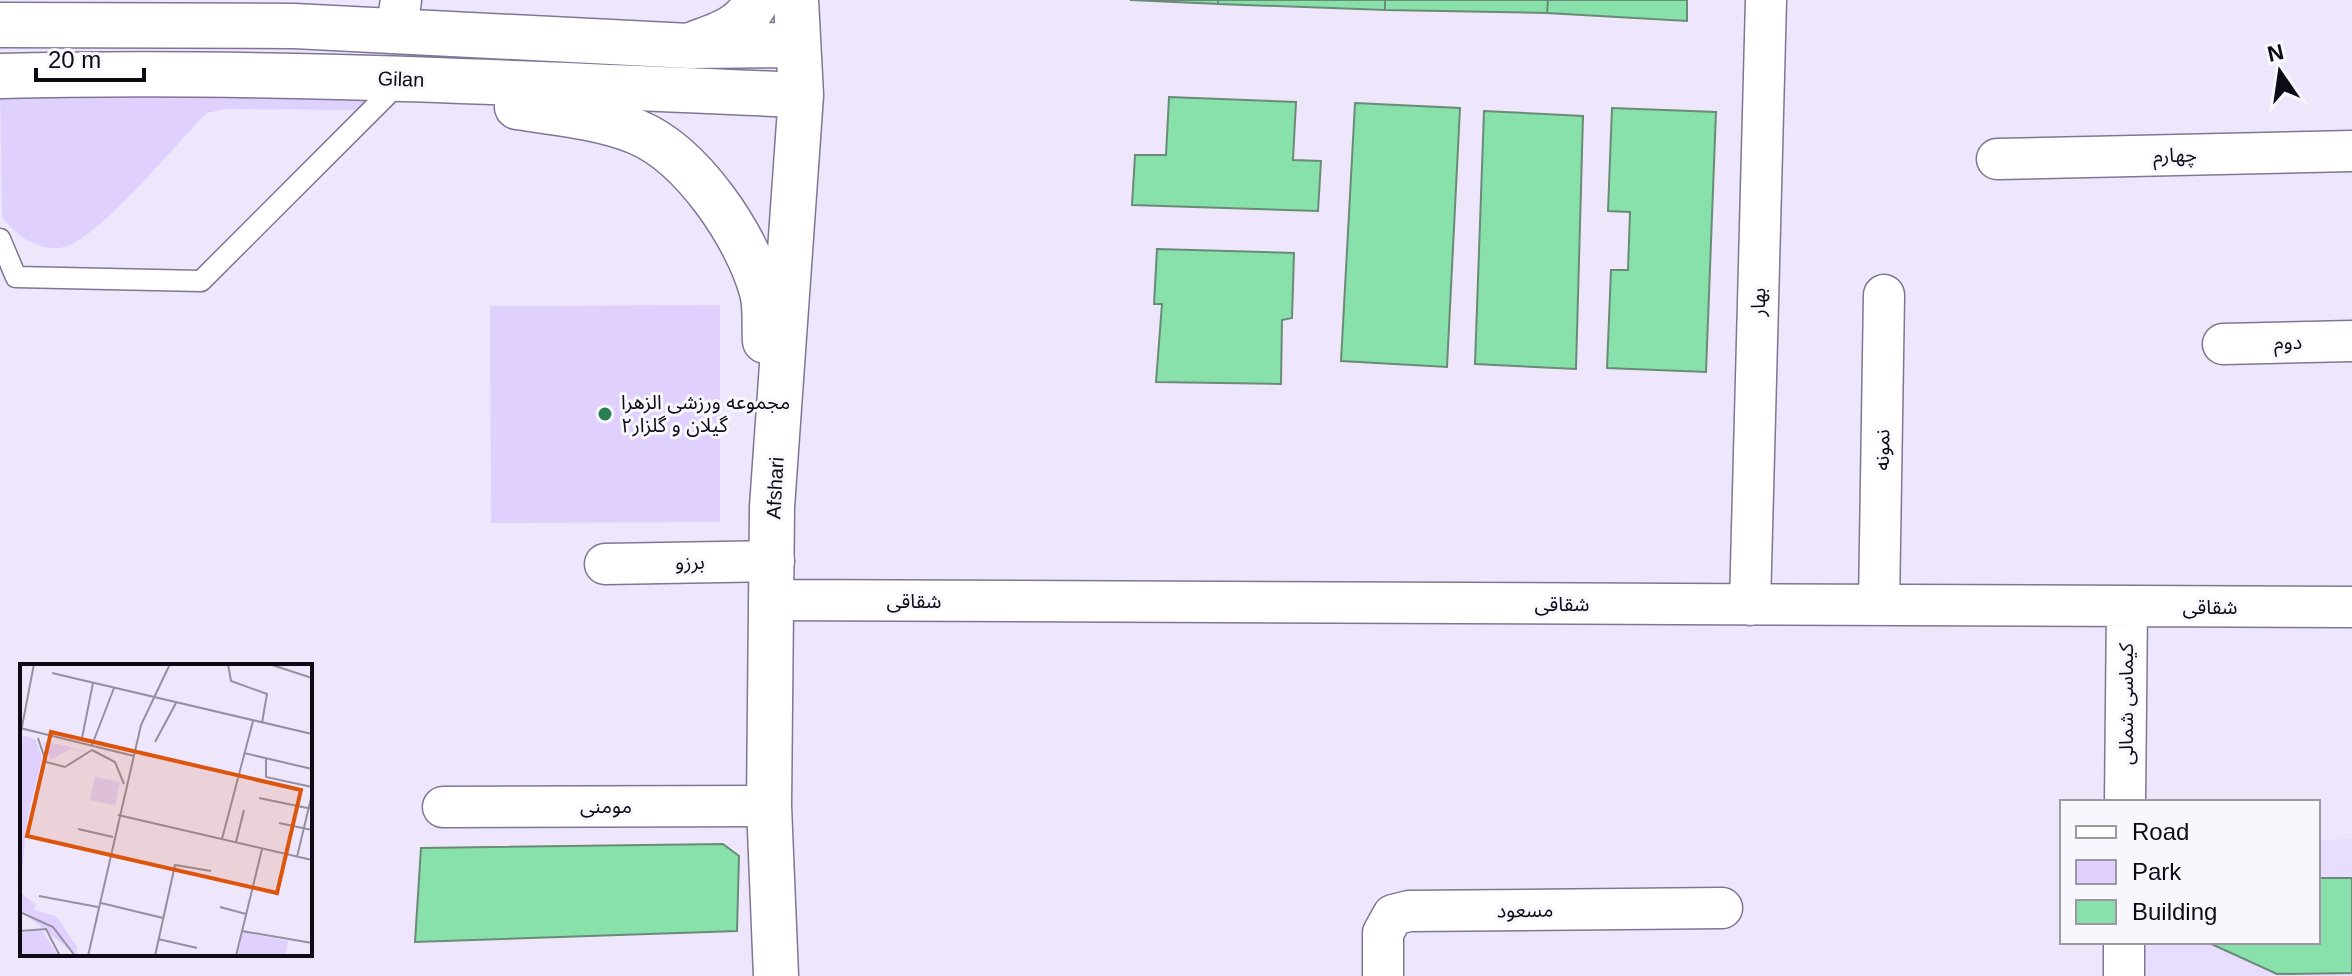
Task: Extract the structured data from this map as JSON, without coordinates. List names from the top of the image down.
{
  "streets": {
    "main road": ["Gilan", "Afshari"],
    "street": [
      "چهارم",
      "بهار",
      "دوم",
      "نمونه",
      "برزو",
      "شقاقی",
      "کیماسی شمالی",
      "مومنی",
      "مسعود"
    ]
  },
  "crossings": [
    ["Gilan", "Afshari"],
    ["بهار", "شقاقی"],
    ["نمونه", "شقاقی"],
    ["Afshari", "برزو"],
    ["Afshari", "شقاقی"],
    ["Afshari", "مومنی"],
    ["برزو", "شقاقی"],
    ["شقاقی", "کیماسی شمالی"]
  ],
  "places": ["مجموعه ورزشی الزهرا گیلان و گلزار۲"],
  "legend": ["Road", "Park", "Building"],
  "scale_bar": "20 m",
  "north": "top"
}
